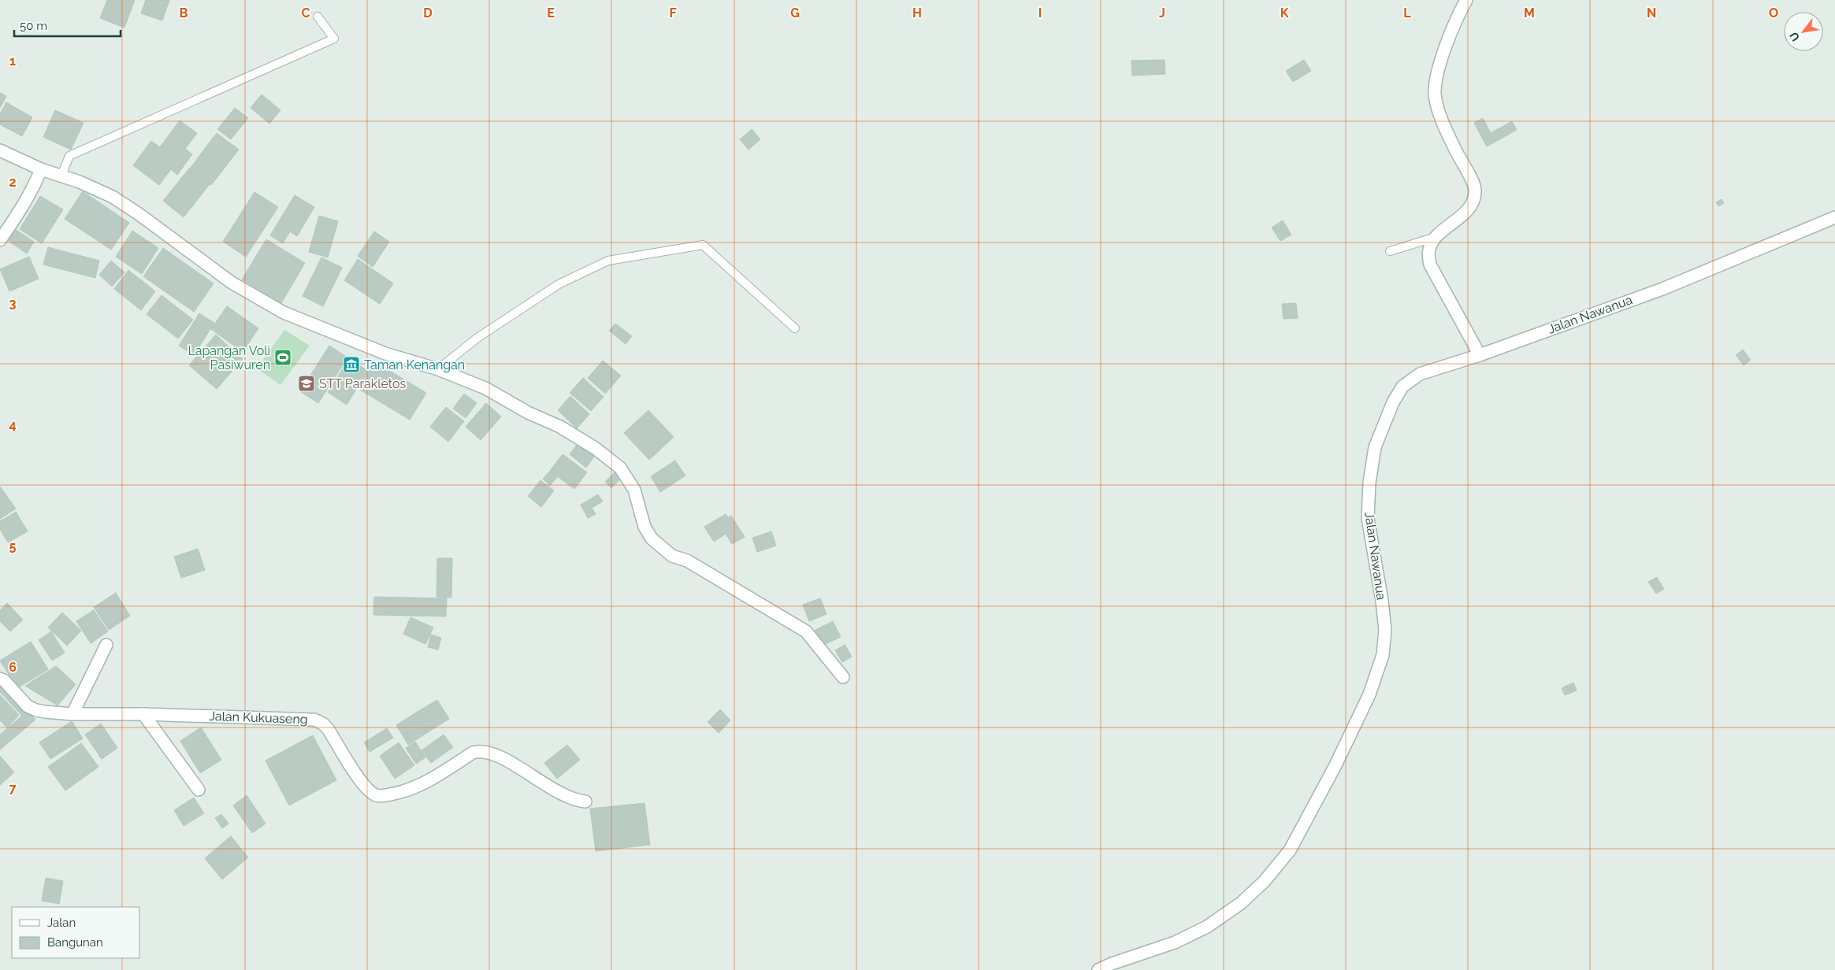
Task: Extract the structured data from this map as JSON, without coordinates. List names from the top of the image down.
{
  "streets": {
    "street": ["Jalan Nawanua", "Jalan Kukuaseng"]
  },
  "places": {
    "sports": ["Lapangan Voli Pasiwuren"],
    "museum": ["Taman Kenangan"],
    "school or university": ["STT Parakletos"]
  },
  "legend": ["Jalan", "Bangunan"],
  "scale_bar": "50 m",
  "north": "bottom left",
  "grid": {
    "columns": [
      "B",
      "C",
      "D",
      "E",
      "F",
      "G",
      "H",
      "I",
      "J",
      "K",
      "L",
      "M",
      "N",
      "O"
    ],
    "rows": [
      "1",
      "2",
      "3",
      "4",
      "5",
      "6",
      "7"
    ]
  }
}
